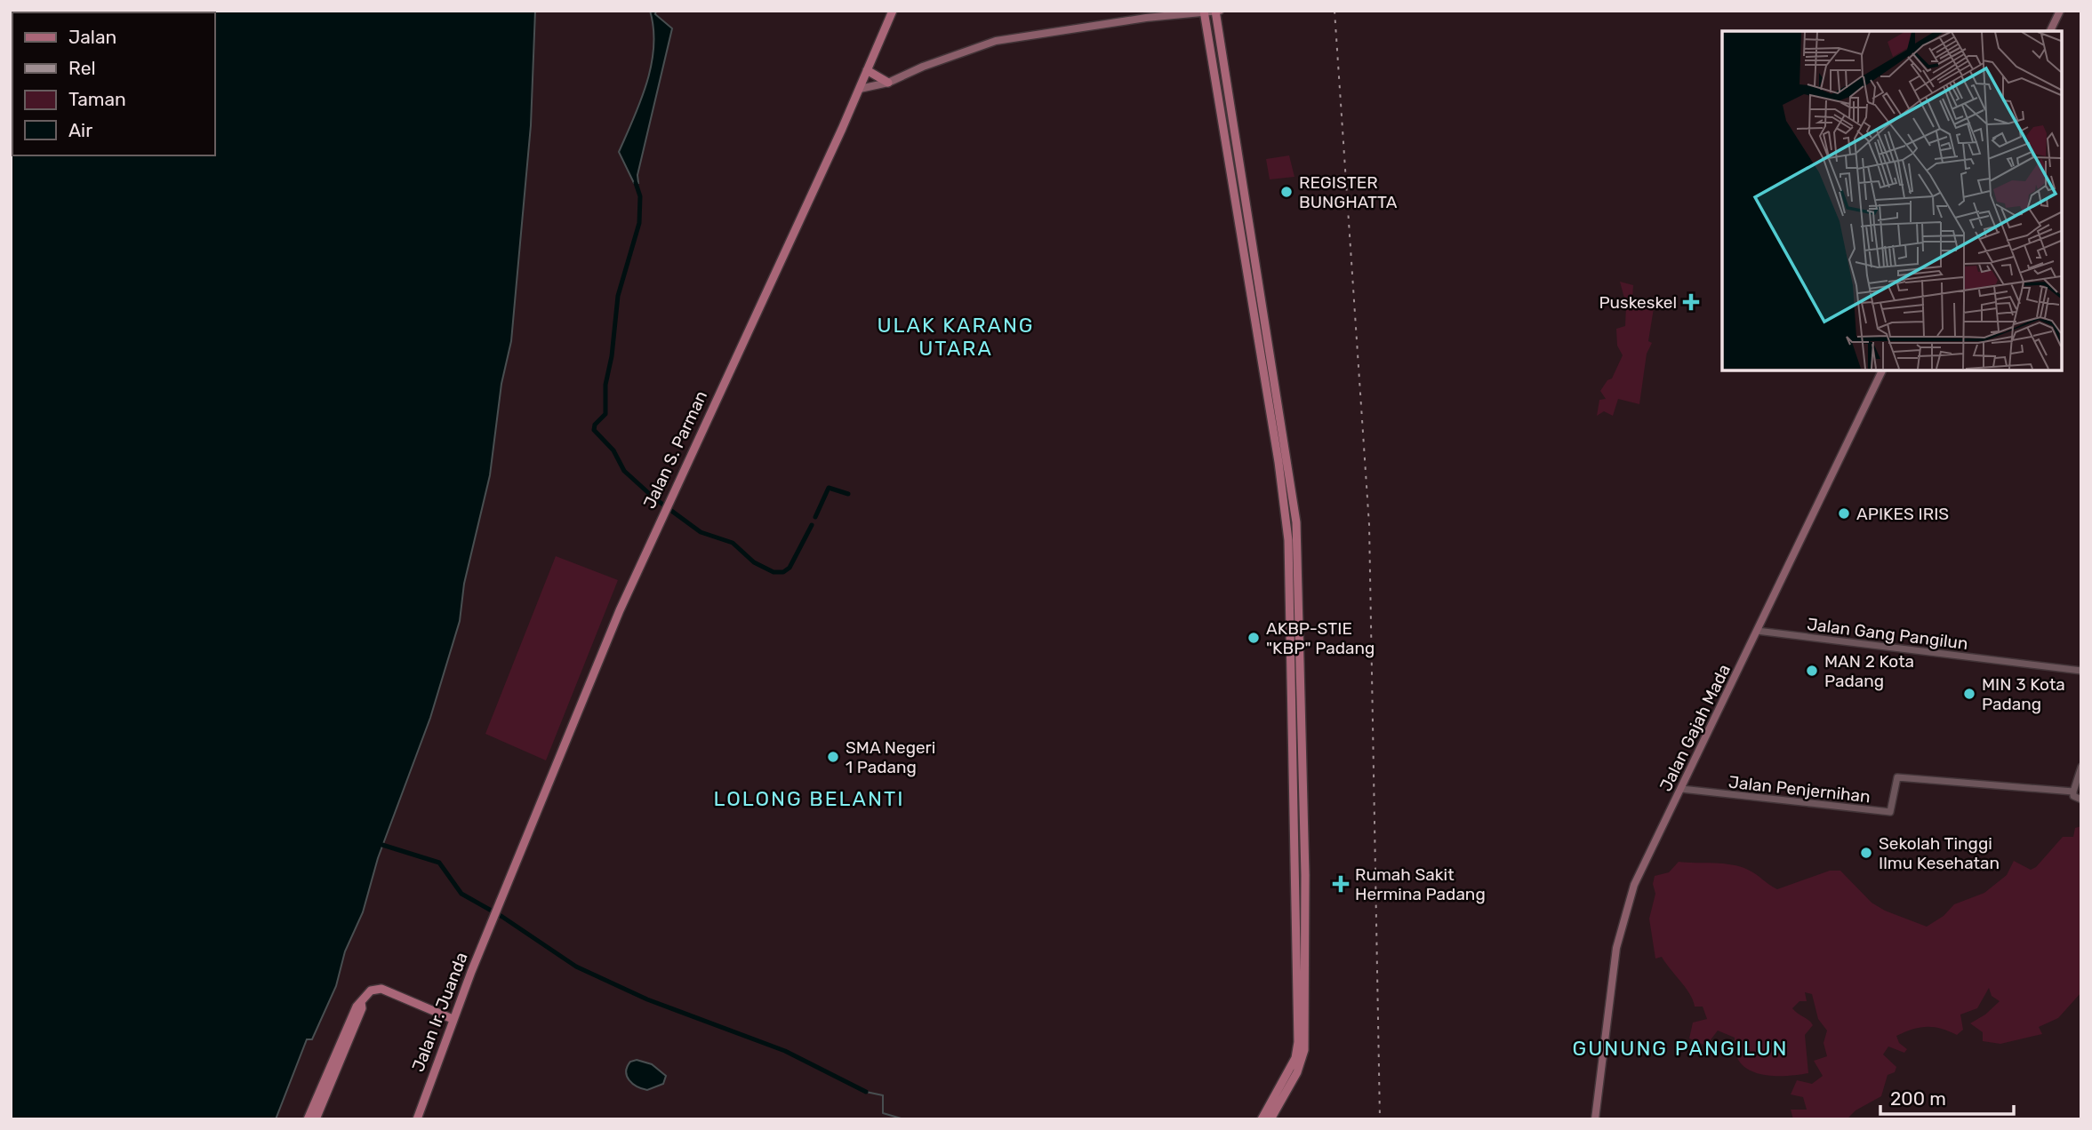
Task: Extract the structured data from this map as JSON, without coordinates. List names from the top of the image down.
{
  "streets": {
    "main road": ["Jalan S. Parman", "Jalan Gajah Mada", "Jalan Ir. Juanda"],
    "street": ["Jalan Gang Pangilun", "Jalan Penjernihan"]
  },
  "crossings": [
    ["Jalan S. Parman", "Jalan Ir. Juanda"],
    ["Jalan Gang Pangilun", "Jalan Gajah Mada"],
    ["Jalan Gajah Mada", "Jalan Penjernihan"]
  ],
  "districts": ["ULAK KARANG UTARA", "LOLONG BELANTI", "GUNUNG PANGILUN"],
  "places": {
    "other": [
      "REGISTER BUNGHATTA",
      "APIKES IRIS",
      "AKBP-STIE \"KBP\" Padang",
      "MAN 2 Kota Padang",
      "MIN 3 Kota Padang",
      "SMA Negeri 1 Padang",
      "Sekolah Tinggi Ilmu Kesehatan"
    ],
    "health": ["Puskeskel", "Rumah Sakit Hermina Padang"]
  },
  "legend": [
    "Jalan",
    "Rel",
    "Taman",
    "Air"
  ],
  "scale_bar": "200 m"
}
